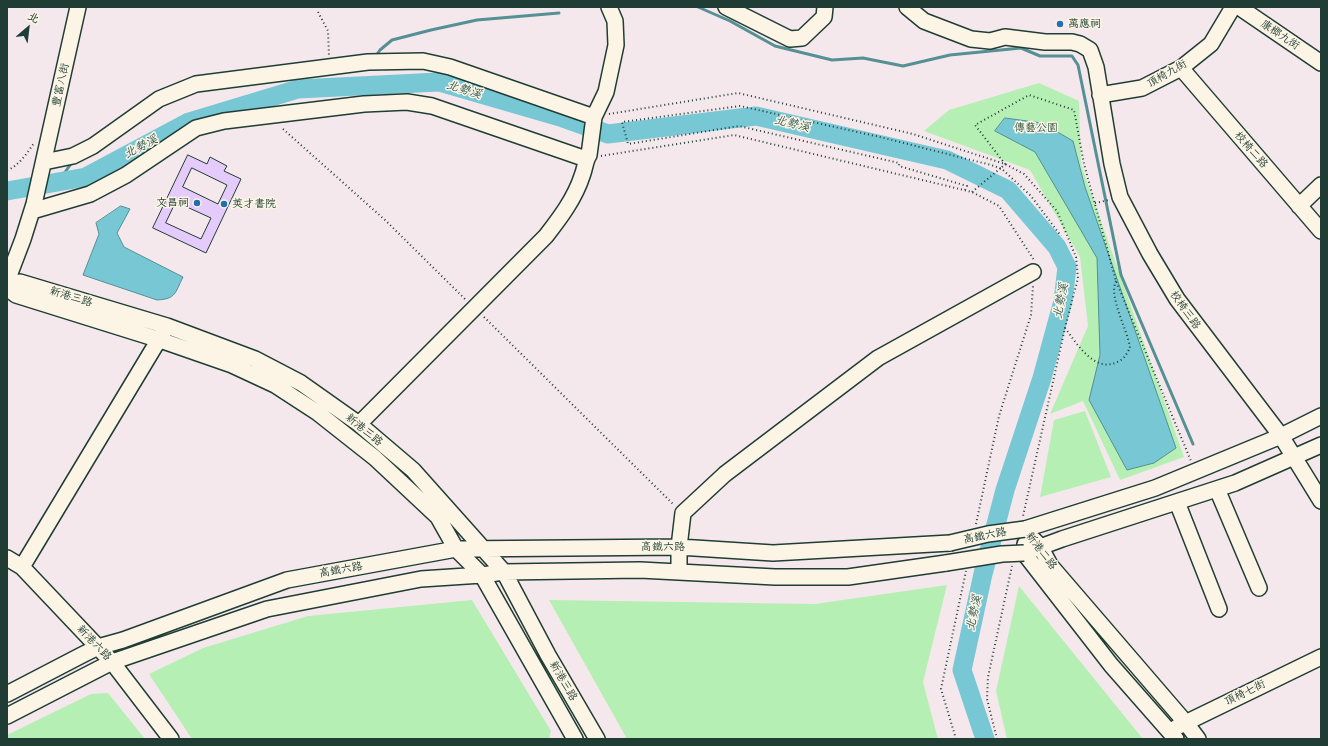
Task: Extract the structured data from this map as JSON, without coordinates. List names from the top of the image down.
{
  "streets": {
    "street": [
      "康榔九街",
      "頂椅九街",
      "豐富八街",
      "校椅二路",
      "新港三路",
      "校椅三路",
      "高鐵六路",
      "新港二路",
      "新港六路",
      "頂椅七街"
    ]
  },
  "crossings": [
    ["頂椅九街", "校椅二路"],
    ["頂椅九街", "校椅三路"],
    ["新港三路", "高鐵六路"],
    ["校椅三路", "高鐵六路"],
    ["高鐵六路", "新港二路"],
    ["高鐵六路", "新港六路"],
    ["新港二路", "頂椅七街"]
  ],
  "water": ["北勢溪"],
  "parks": ["傳藝公園"],
  "places": ["萬應祠", "文昌祠", "英才書院"],
  "north": "top right"
}
